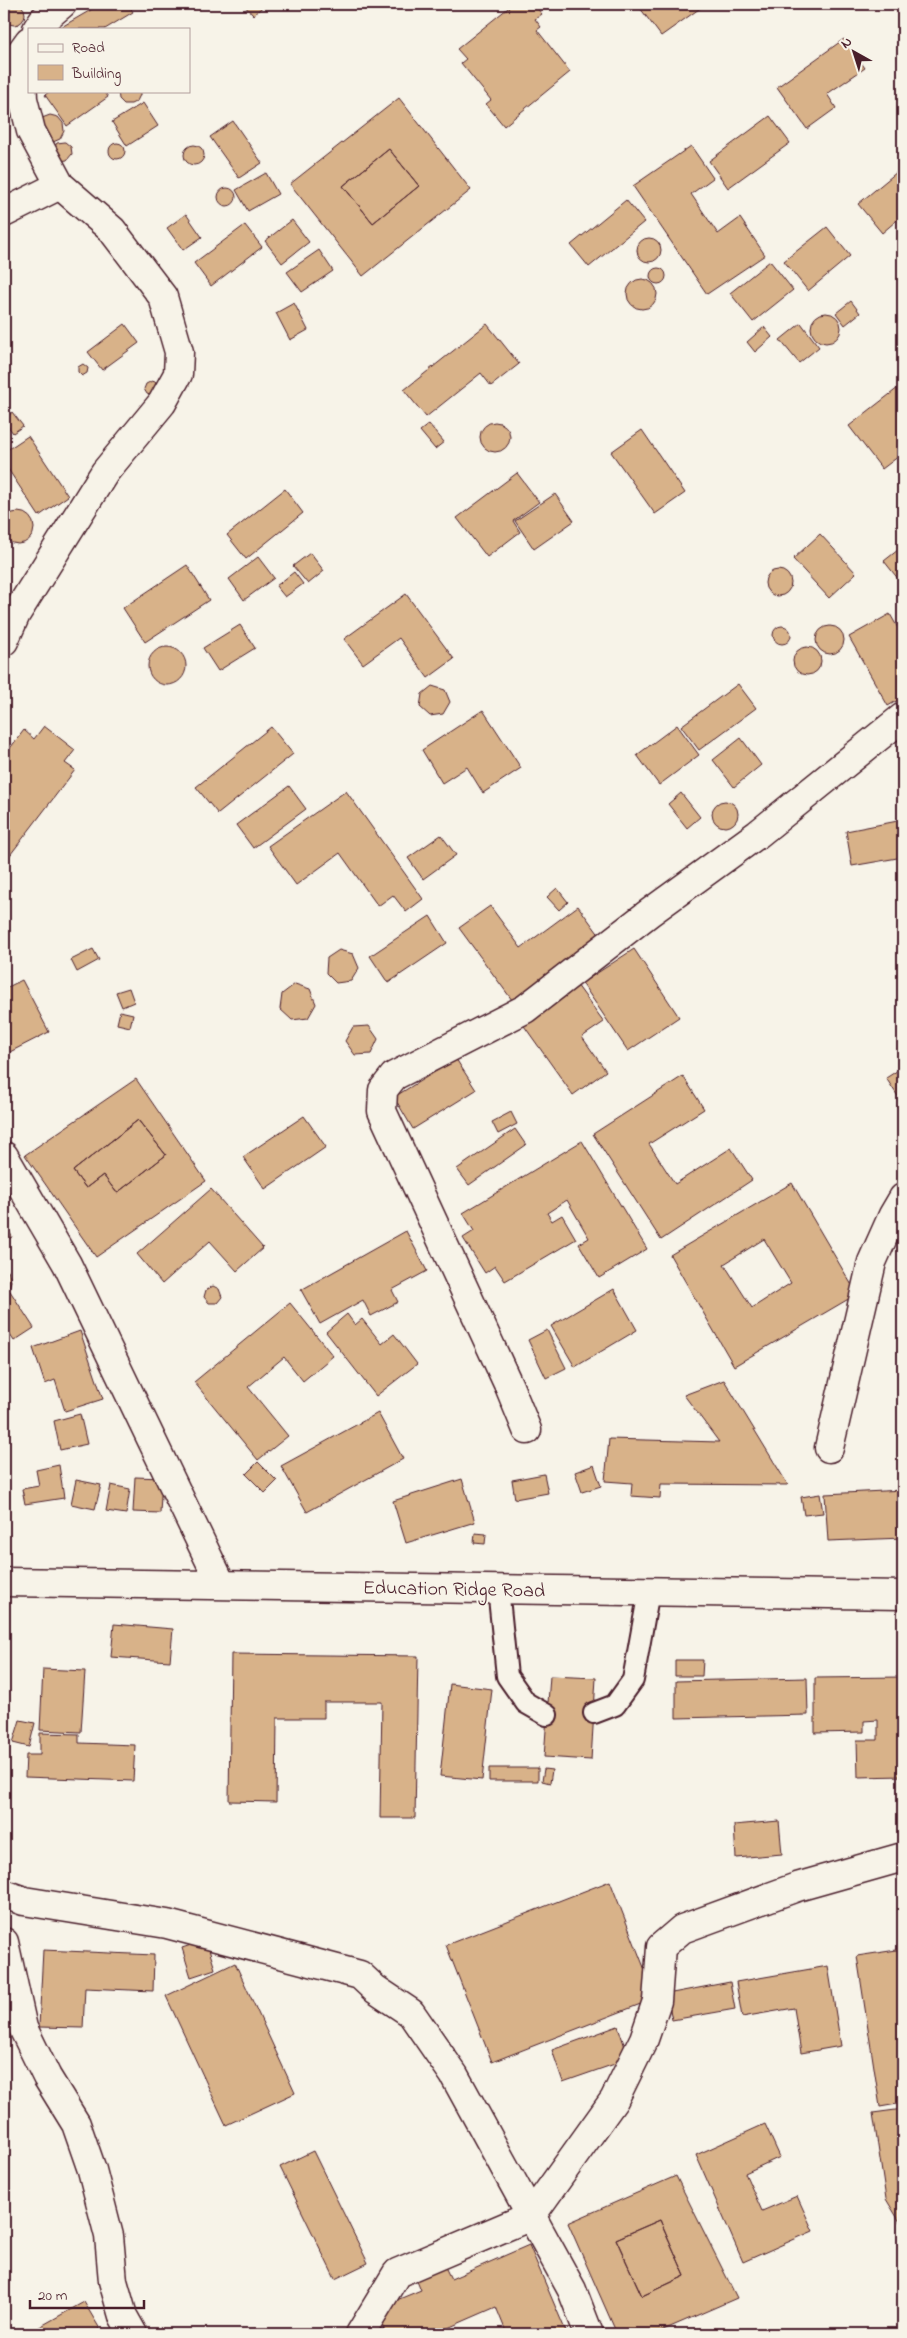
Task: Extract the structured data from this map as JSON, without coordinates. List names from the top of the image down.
{
  "streets": {
    "street": ["Education Ridge Road"]
  },
  "legend": ["Road", "Building"],
  "scale_bar": "20 m",
  "north": "top left"
}
